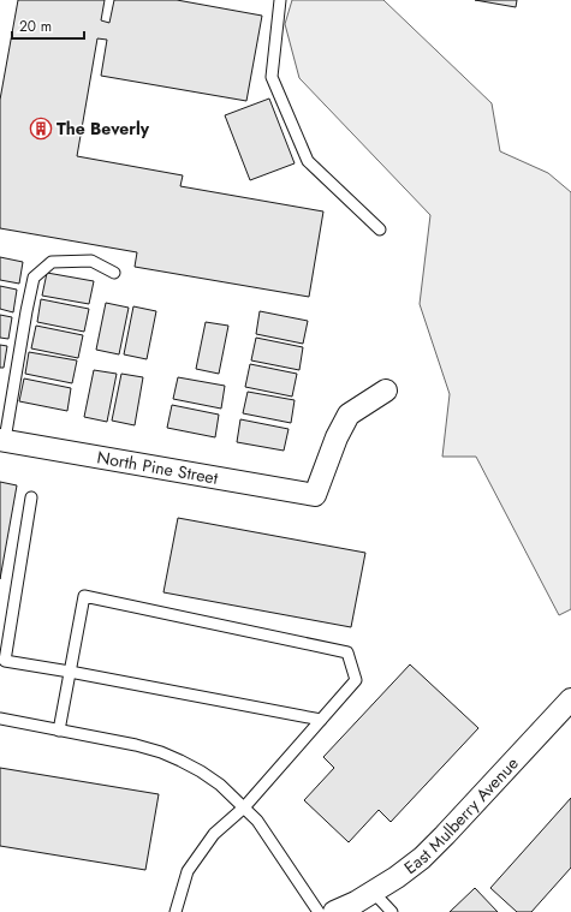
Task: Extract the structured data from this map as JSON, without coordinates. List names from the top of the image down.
{
  "streets": {
    "street": ["North Pine Street", "East Mulberry Avenue"]
  },
  "places": {
    "building": ["The Beverly"]
  },
  "scale_bar": "20 m"
}
